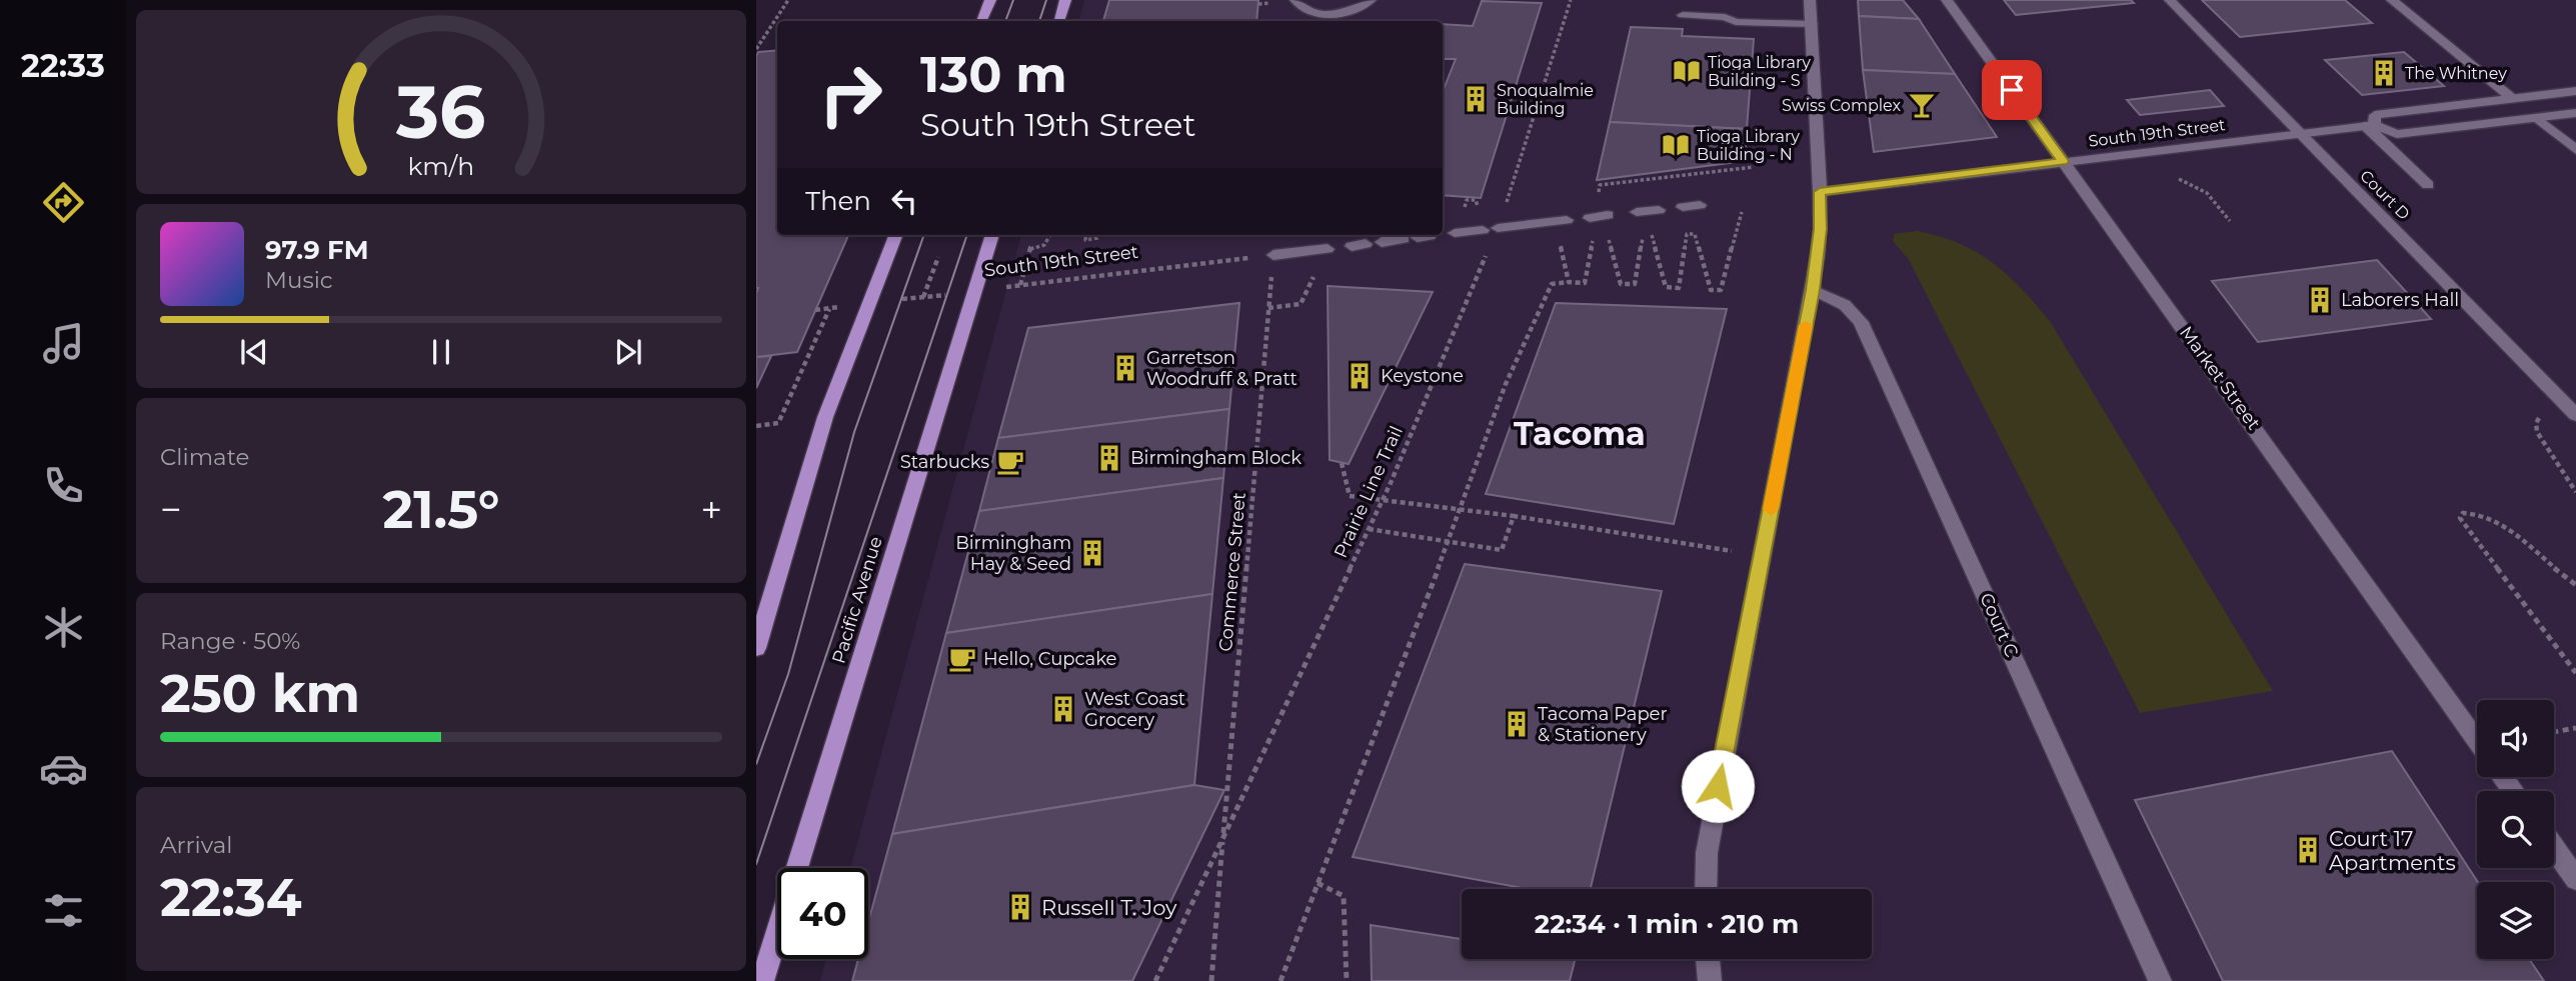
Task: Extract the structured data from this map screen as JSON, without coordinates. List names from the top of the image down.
{
  "streets": {
    "main road": ["Pacific Avenue"],
    "street": [
      "South 19th Street",
      "Court D",
      "Market Street",
      "Court C"
    ],
    "path": ["Prairie Line Trail", "Commerce Street"]
  },
  "crossings": [
    ["South 19th Street", "Court D"],
    ["South 19th Street", "Market Street"],
    ["South 19th Street", "Pacific Avenue"],
    ["Prairie Line Trail", "Commerce Street"]
  ],
  "districts": ["Tacoma"],
  "places": {
    "library": ["Tioga Library Building - S", "Tioga Library Building - N"],
    "building": [
      "The Whitney",
      "Snoqualmie Building",
      "Laborers Hall",
      "Garretson Woodruff & Pratt",
      "Keystone",
      "Birmingham Block",
      "Birmingham Hay & Seed",
      "West Coast Grocery",
      "Tacoma Paper & Stationery",
      "Court 17 Apartments",
      "Russell T. Joy"
    ],
    "bar": ["Swiss Complex"],
    "cafe": ["Starbucks", "Hello, Cupcake"]
  },
  "page": {
    "tabs": "22:33",
    "turn": ["130 m", "South 19th Street"],
    "then": "Then",
    "song": ["97.9 FM", "Music"],
    "tile": [
      "Climate",
      ["Range · 50%", "250 km"],
      ["Arrival", "22:34"]
    ],
    "heat": ["−", "21.5°", "+"],
    "limit": "40",
    "trip": "22:34 · 1 min · 210 m",
    "gauge": ["36", "km/h"]
  }
}
